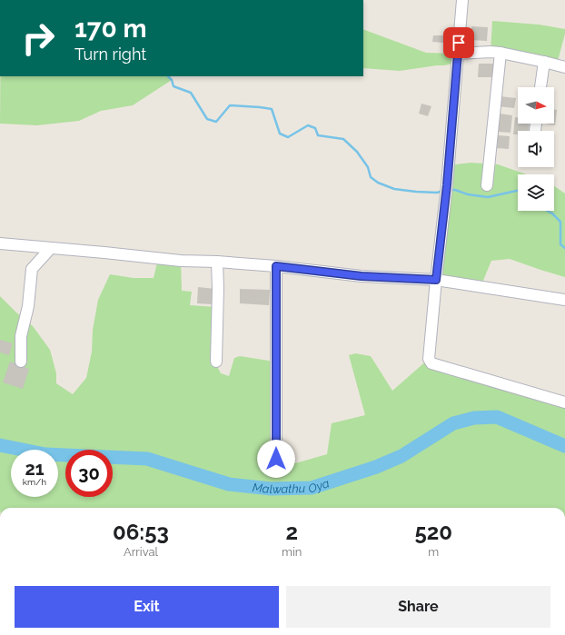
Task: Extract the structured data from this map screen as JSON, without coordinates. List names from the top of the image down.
{
  "water": ["Malwathu Oya"],
  "north": "right",
  "page": {
    "turn": ["170 m", "Turn right"],
    "speed": "21 km/h",
    "limit": "30",
    "eta": [
      "06:53",
      "Arrival",
      "2",
      "min",
      "520",
      "m"
    ],
    "buttons": ["Exit", "Share"]
  }
}
